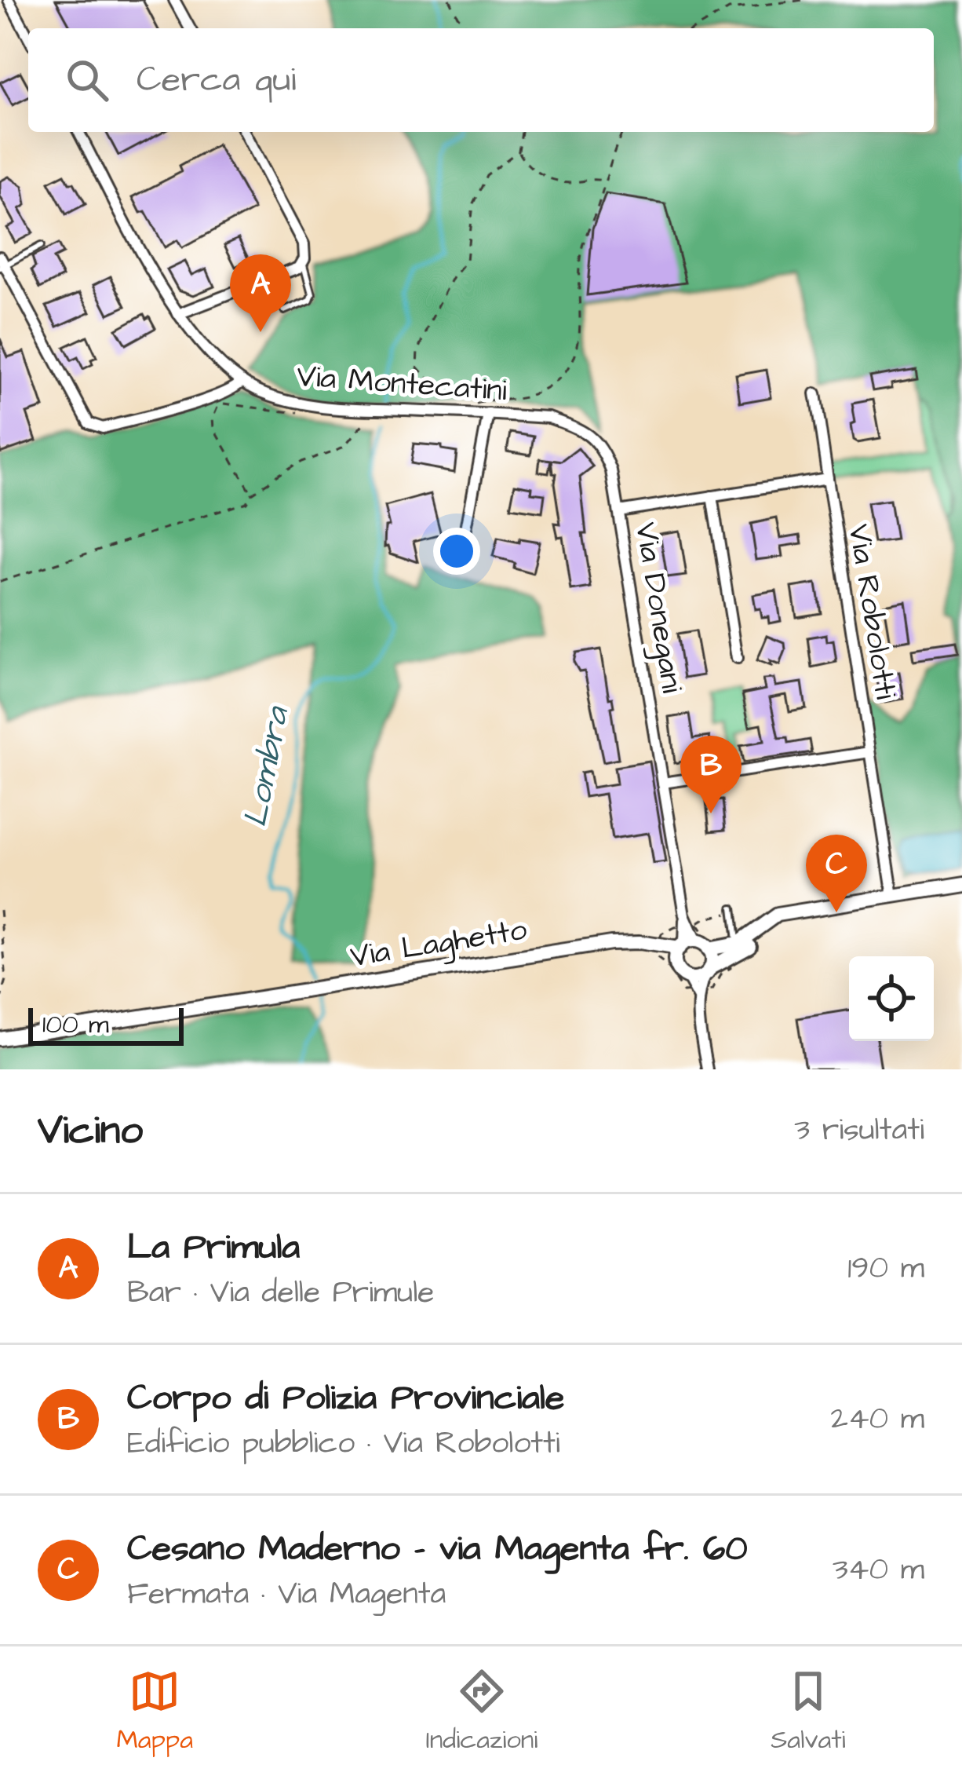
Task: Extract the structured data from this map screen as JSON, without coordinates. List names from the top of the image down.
{
  "streets": {
    "street": [
      "Via Montecatini",
      "Via Donegani",
      "Via Robolotti",
      "Via Laghetto"
    ]
  },
  "crossings": [
    ["Via Montecatini", "Via Donegani"],
    ["Via Donegani", "Via Laghetto"]
  ],
  "water": ["Lombra"],
  "scale_bar": "100 m",
  "page": {
    "search": "Cerca qui",
    "pins": ["A", "B", "C"],
    "scale": "100 m",
    "heading": ["Vicino", "3 risultati"],
    "list": [
      {
        "mark": "A",
        "name": "La Primula",
        "note": "Bar · Via delle Primule",
        "value": "190 m"
      },
      {
        "mark": "B",
        "name": "Corpo di Polizia Provinciale",
        "note": "Edificio pubblico · Via Robolotti",
        "value": "240 m"
      },
      {
        "mark": "C",
        "name": "Cesano Maderno - via Magenta fr. 60",
        "note": "Fermata · Via Magenta",
        "value": "340 m"
      }
    ],
    "nav": ["Mappa", "Indicazioni", "Salvati"]
  }
}
